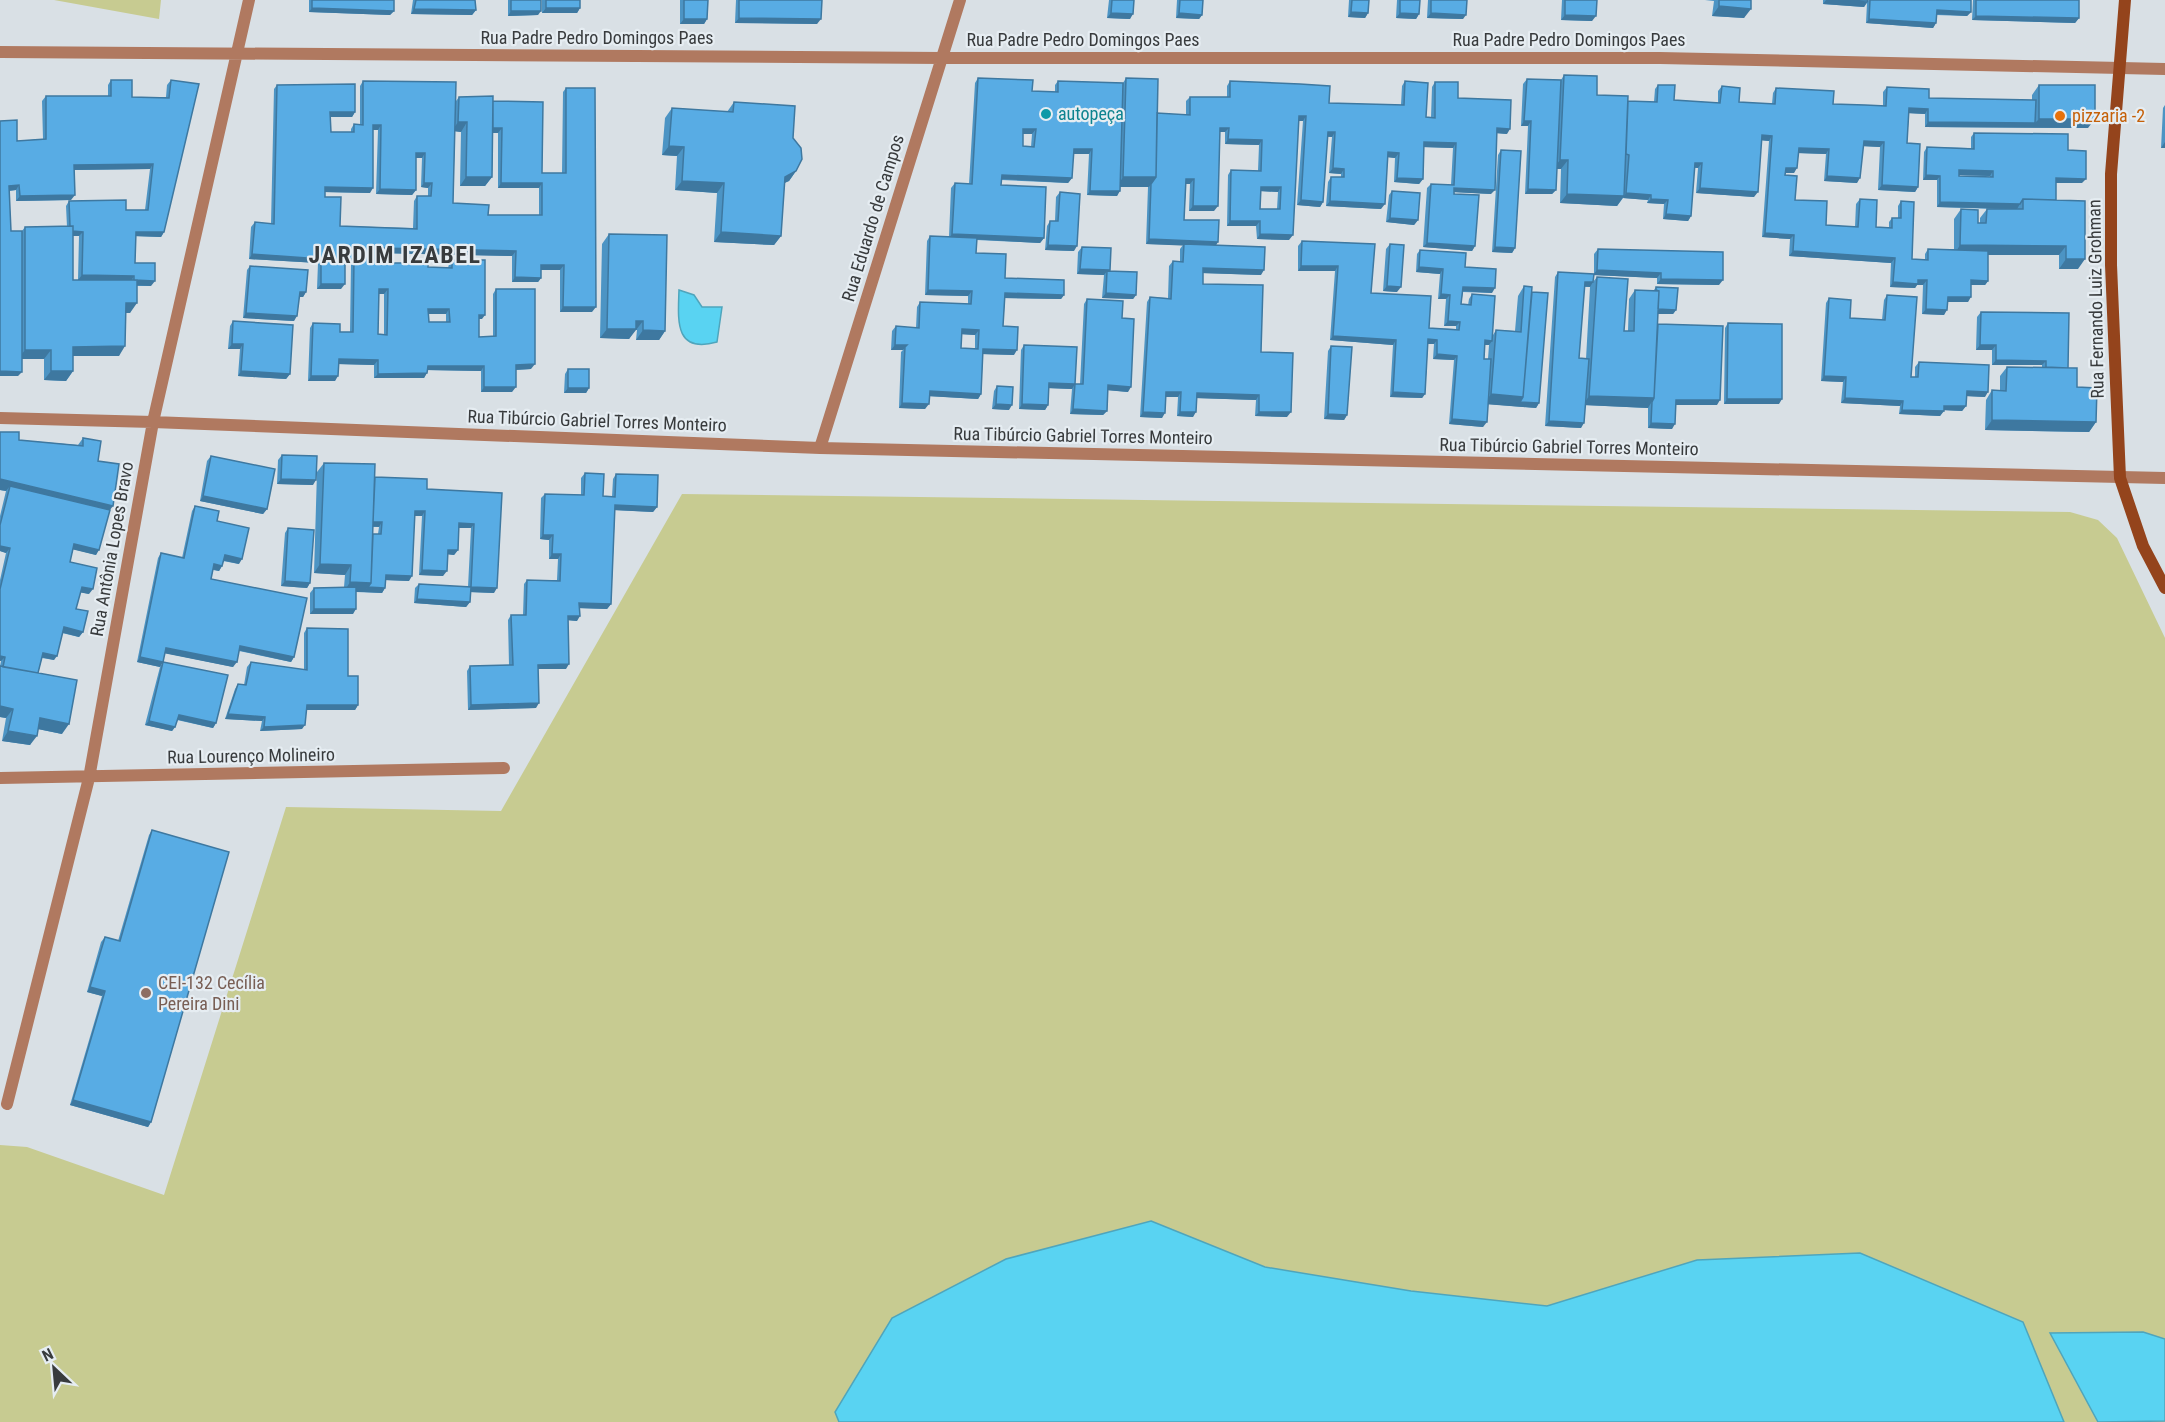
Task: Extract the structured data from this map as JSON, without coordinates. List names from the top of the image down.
{
  "streets": {
    "main road": ["Rua Fernando Luiz Grohman"],
    "street": [
      "Rua Padre Pedro Domingos Paes",
      "Rua Eduardo de Campos",
      "Rua Tibúrcio Gabriel Torres Monteiro",
      "Rua Antônia Lopes Bravo",
      "Rua Lourenço Molineiro"
    ]
  },
  "crossings": [
    ["Rua Padre Pedro Domingos Paes", "Rua Eduardo de Campos"],
    ["Rua Padre Pedro Domingos Paes", "Rua Fernando Luiz Grohman"],
    ["Rua Padre Pedro Domingos Paes", "Rua Antônia Lopes Bravo"],
    ["Rua Eduardo de Campos", "Rua Tibúrcio Gabriel Torres Monteiro"],
    ["Rua Fernando Luiz Grohman", "Rua Tibúrcio Gabriel Torres Monteiro"],
    ["Rua Tibúrcio Gabriel Torres Monteiro", "Rua Antônia Lopes Bravo"],
    ["Rua Antônia Lopes Bravo", "Rua Lourenço Molineiro"]
  ],
  "districts": ["JARDIM IZABEL"],
  "places": ["autopeça", "pizzaria -2", "CEI-132 Cecília Pereira Dini"],
  "north": "top left"
}
